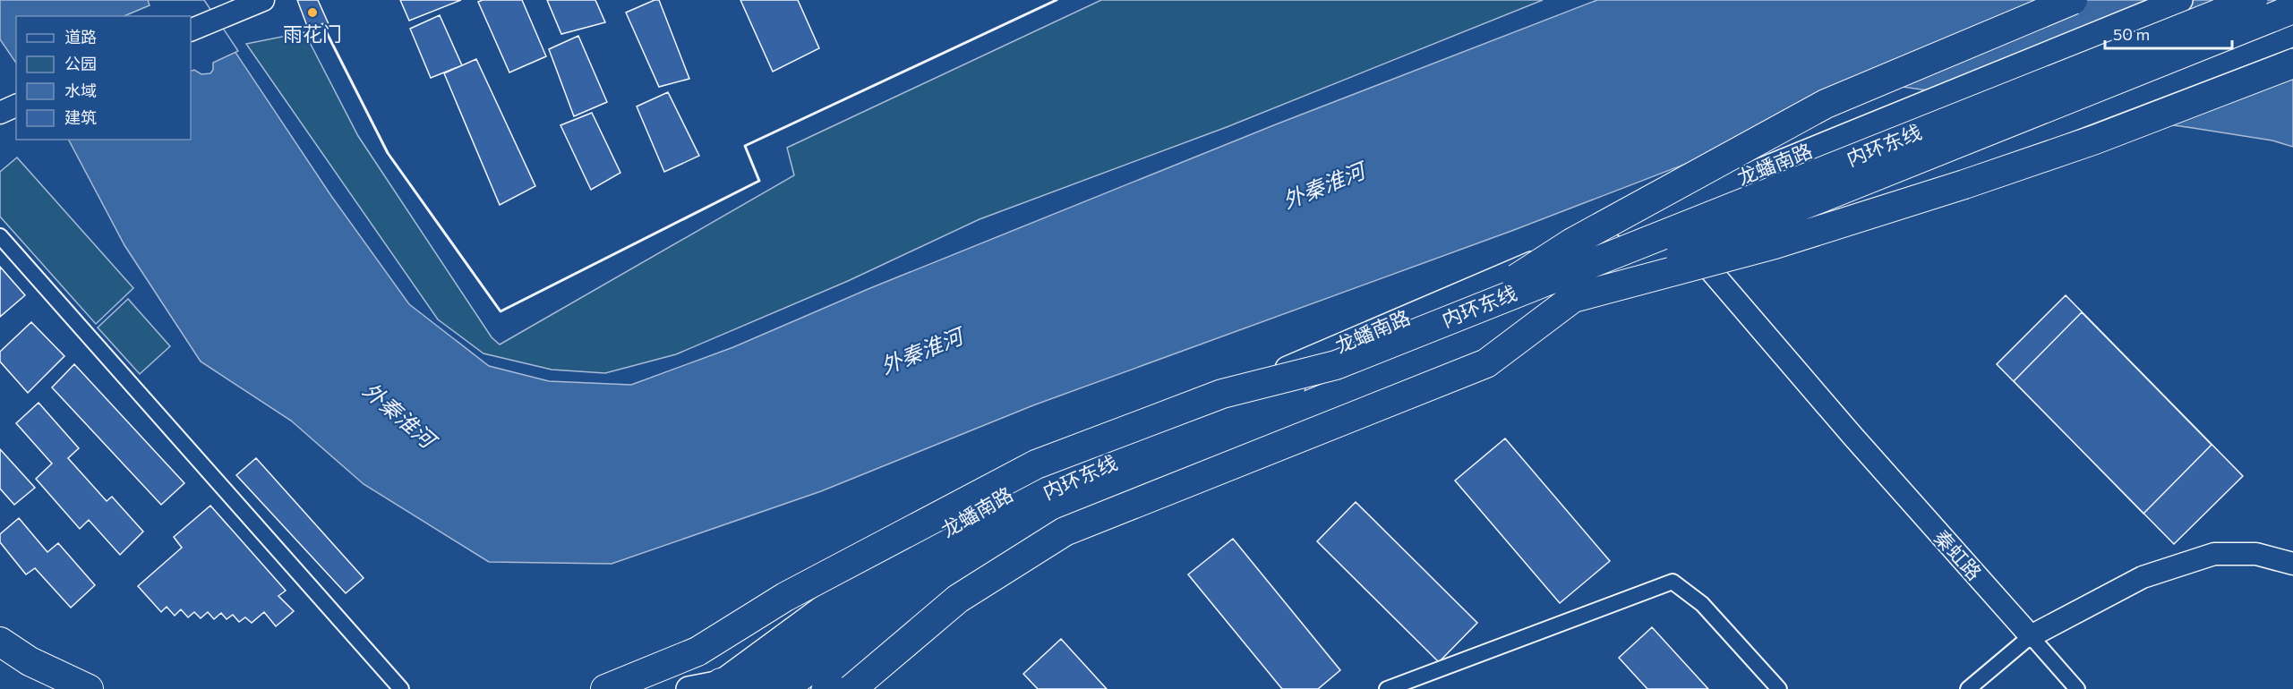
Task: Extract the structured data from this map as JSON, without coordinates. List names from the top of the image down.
{
  "streets": {
    "highway": ["内环东线"],
    "main road": ["龙蟠南路"],
    "street": ["秦虹路"]
  },
  "crossings": [
    ["内环东线", "龙蟠南路"]
  ],
  "water": ["外秦淮河"],
  "places": ["雨花门"],
  "legend": [
    "道路",
    "公园",
    "水域",
    "建筑"
  ],
  "scale_bar": "50 m"
}
